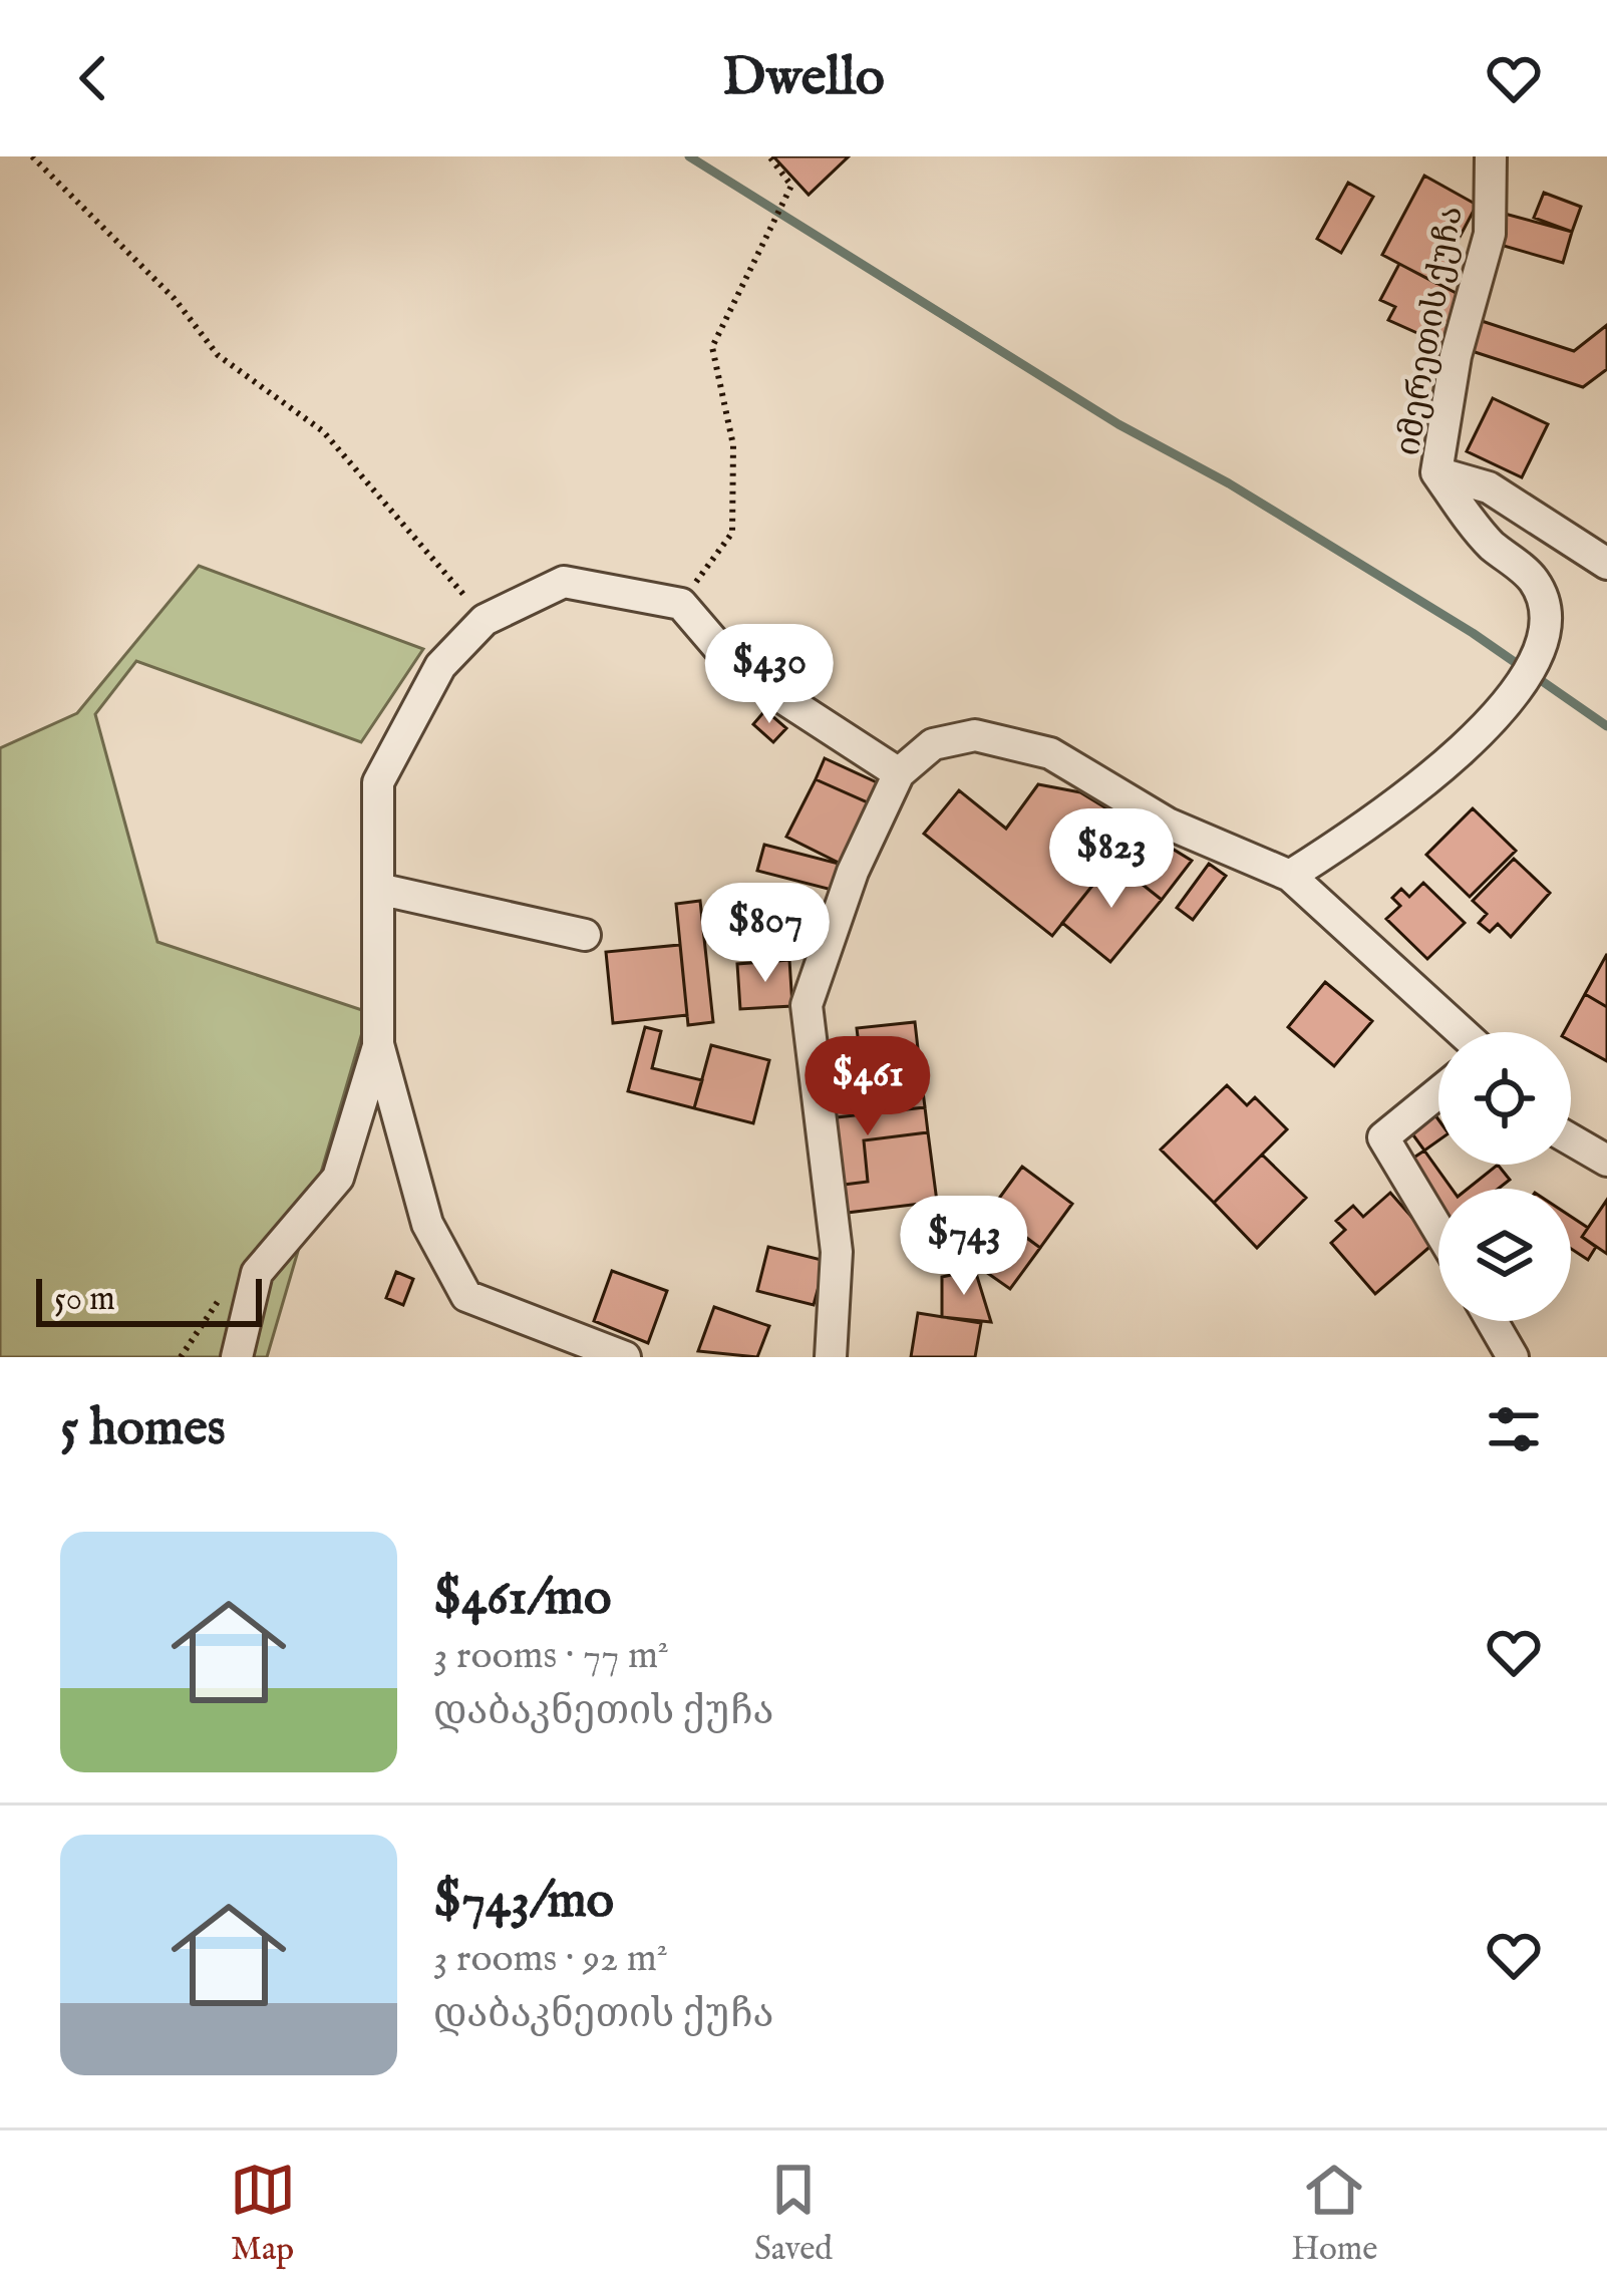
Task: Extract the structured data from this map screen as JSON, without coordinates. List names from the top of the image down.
{
  "streets": {
    "street": ["იმერეთის ქუჩა"]
  },
  "scale_bar": "50 m",
  "page": {
    "header": "Dwello",
    "price": [
      "$430",
      "$823",
      "$807",
      "$461",
      "$743"
    ],
    "scale": "50 m",
    "heading": "5 homes",
    "list": [
      {
        "name": "$461/mo",
        "note": "3 rooms · 77 m² · დაბაკნეთის ქუჩა"
      },
      {
        "name": "$743/mo",
        "note": "3 rooms · 92 m² · დაბაკნეთის ქუჩა"
      }
    ],
    "tabs": ["Map", "Saved", "Home"]
  }
}
